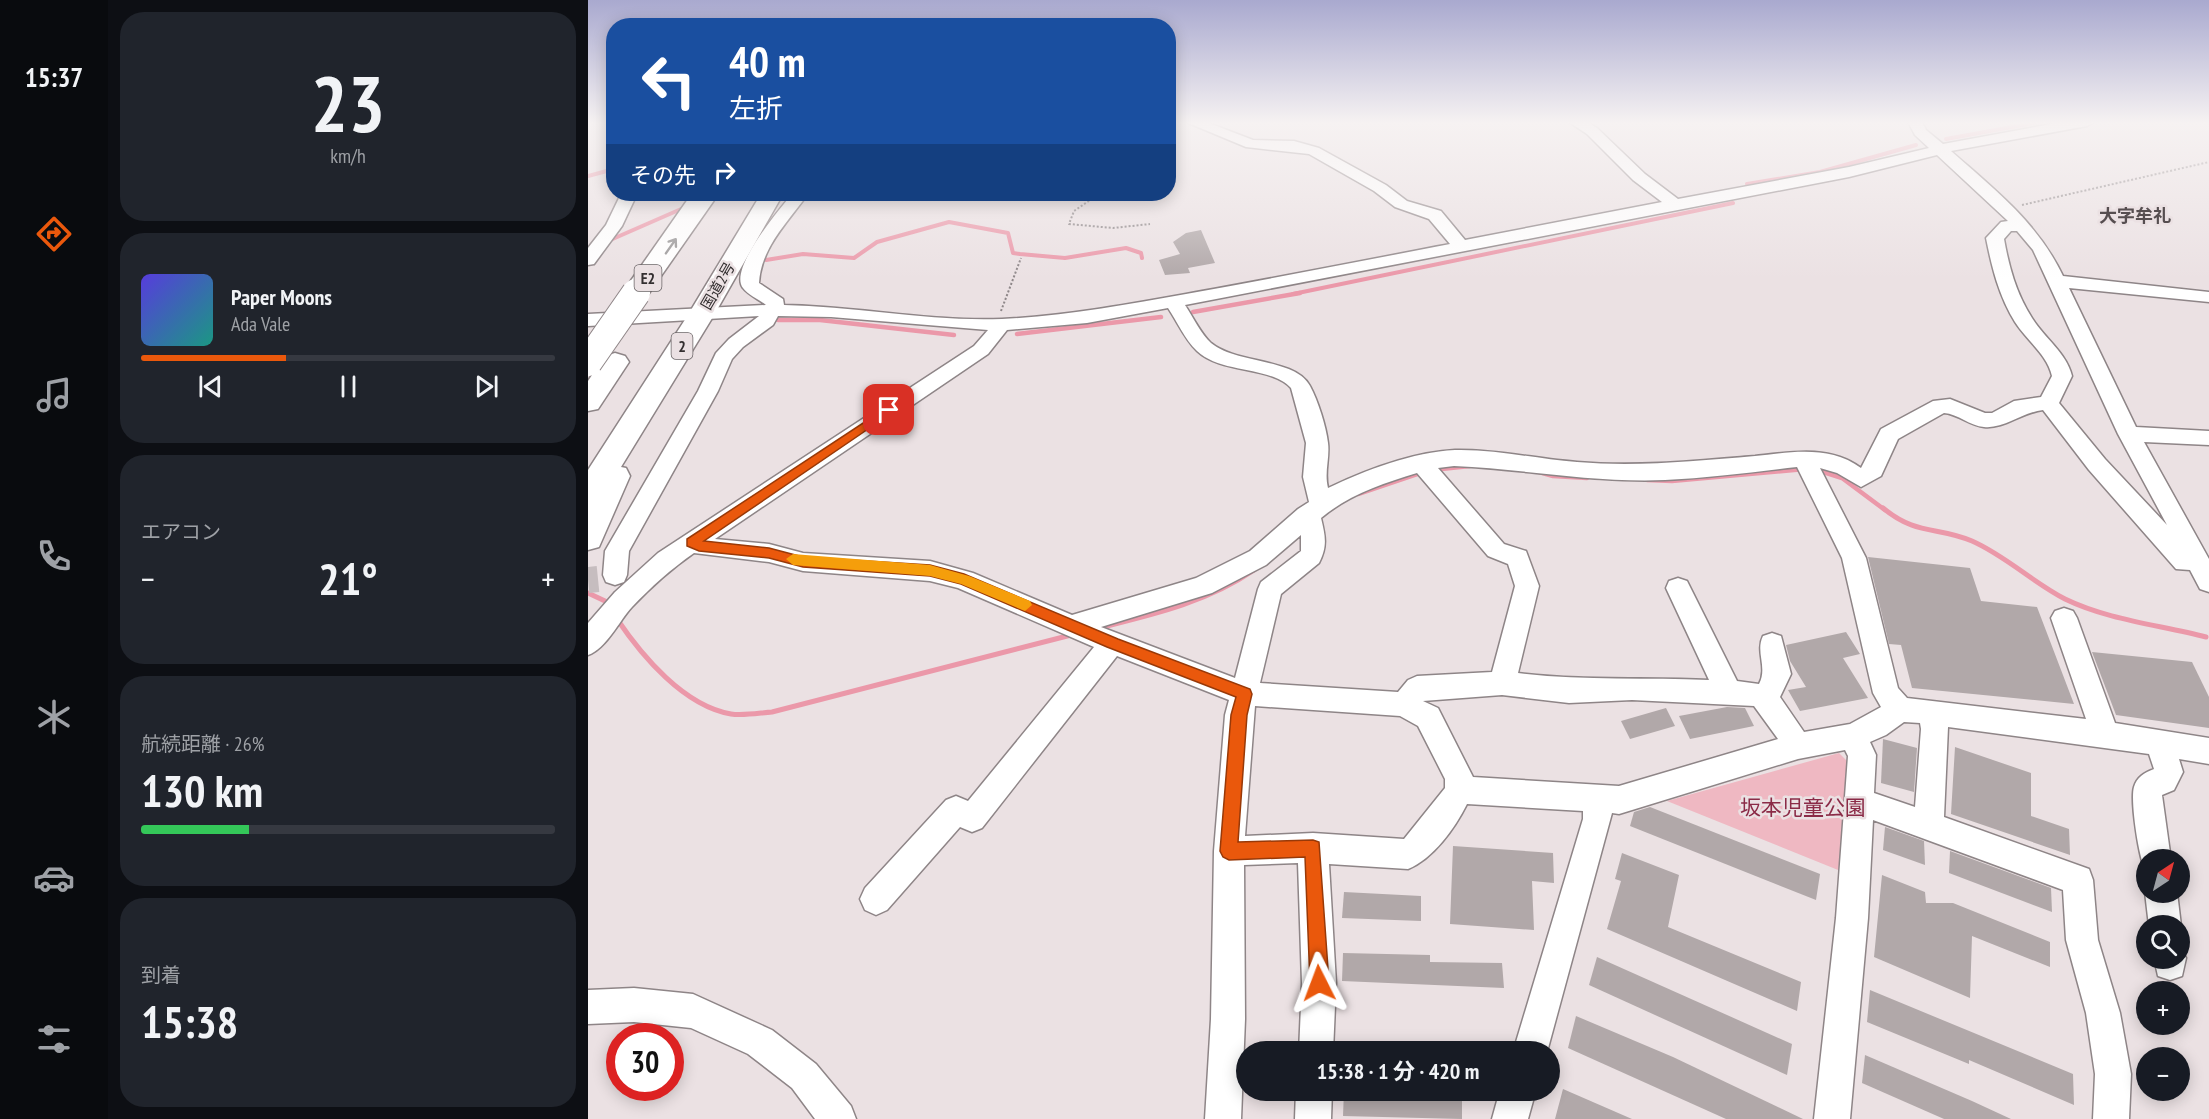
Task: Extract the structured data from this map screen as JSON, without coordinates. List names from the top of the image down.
{
  "streets": {
    "highway": ["E2", "国道2号", "2"]
  },
  "districts": ["大字牟礼"],
  "parks": ["坂本児童公園"],
  "north": "top right",
  "page": {
    "tabs": "15:37",
    "tile": [
      ["23", "km/h"],
      "エアコン",
      ["航続距離 · 26%", "130 km"],
      ["到着", "15:38"]
    ],
    "turn": ["40 m", "左折"],
    "then": "その先",
    "song": ["Paper Moons", "Ada Vale"],
    "heat": ["−", "21°", "+"],
    "map_buttons": ["+", "−"],
    "limit": "30",
    "trip": "15:38 · 1 分 · 420 m"
  }
}
